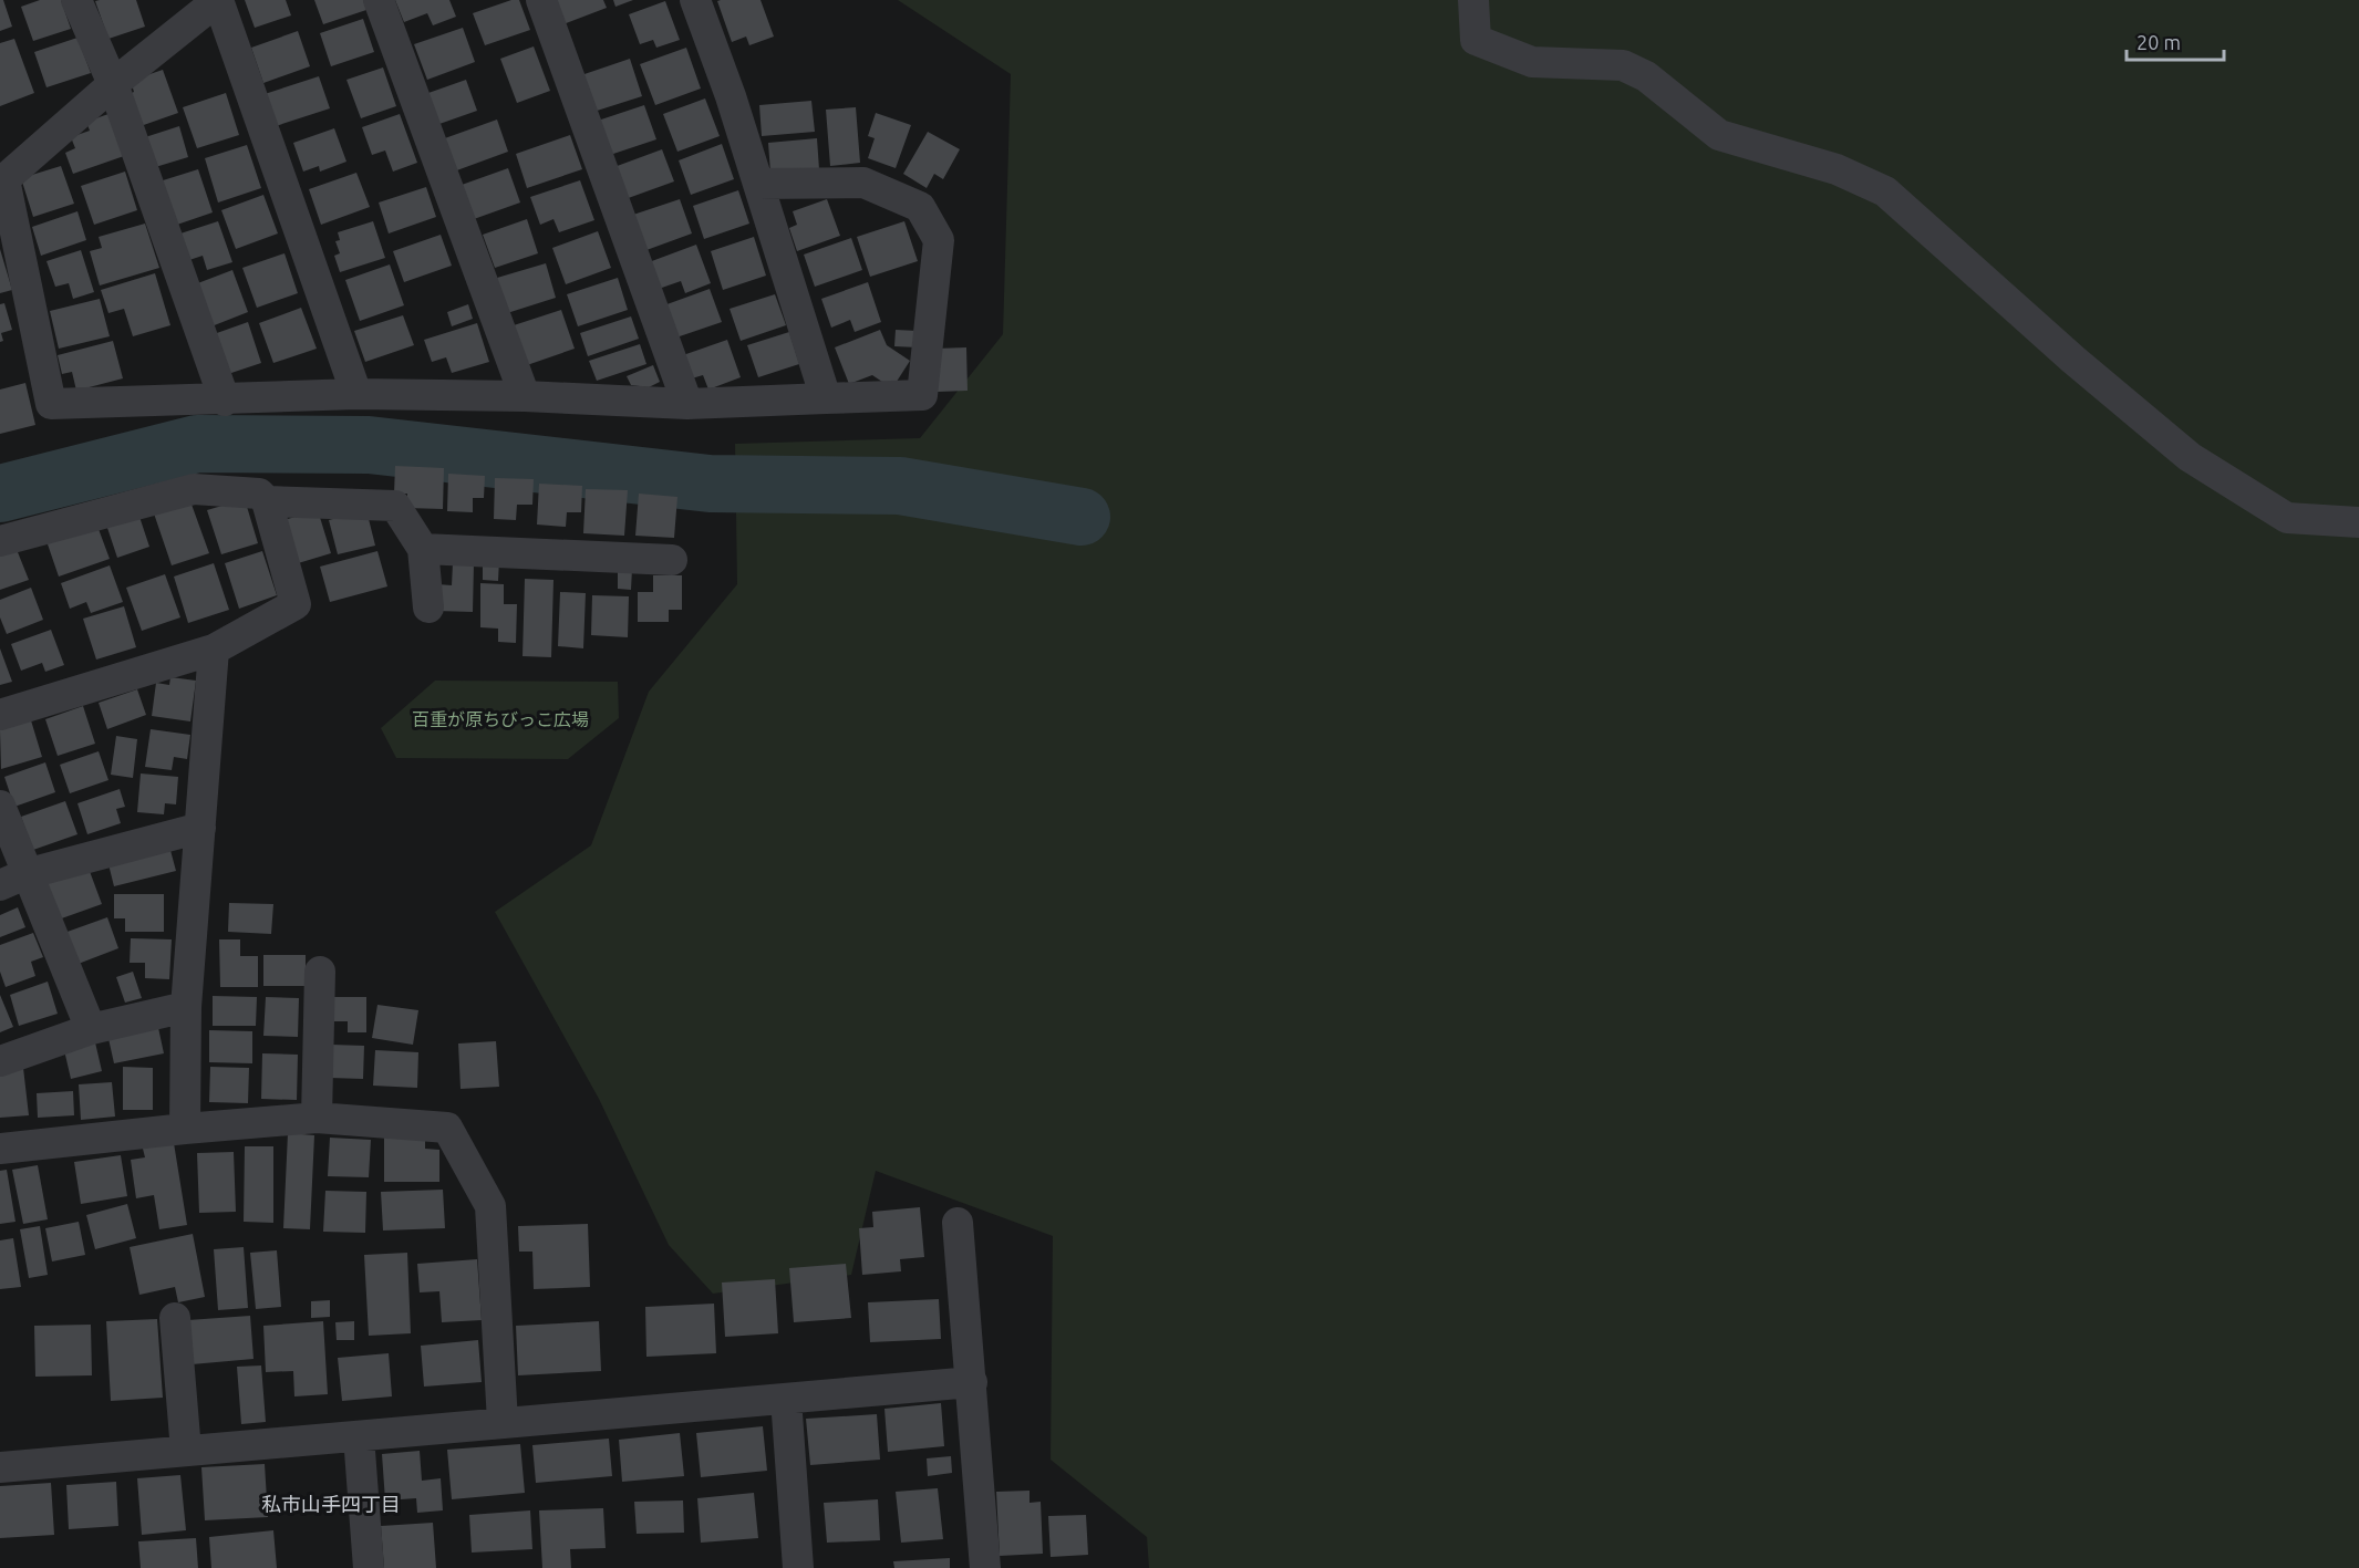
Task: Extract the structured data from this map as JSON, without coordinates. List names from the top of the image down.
{
  "districts": ["私市山手四丁目"],
  "parks": ["百重が原ちびっこ広場"],
  "scale_bar": "20 m"
}
